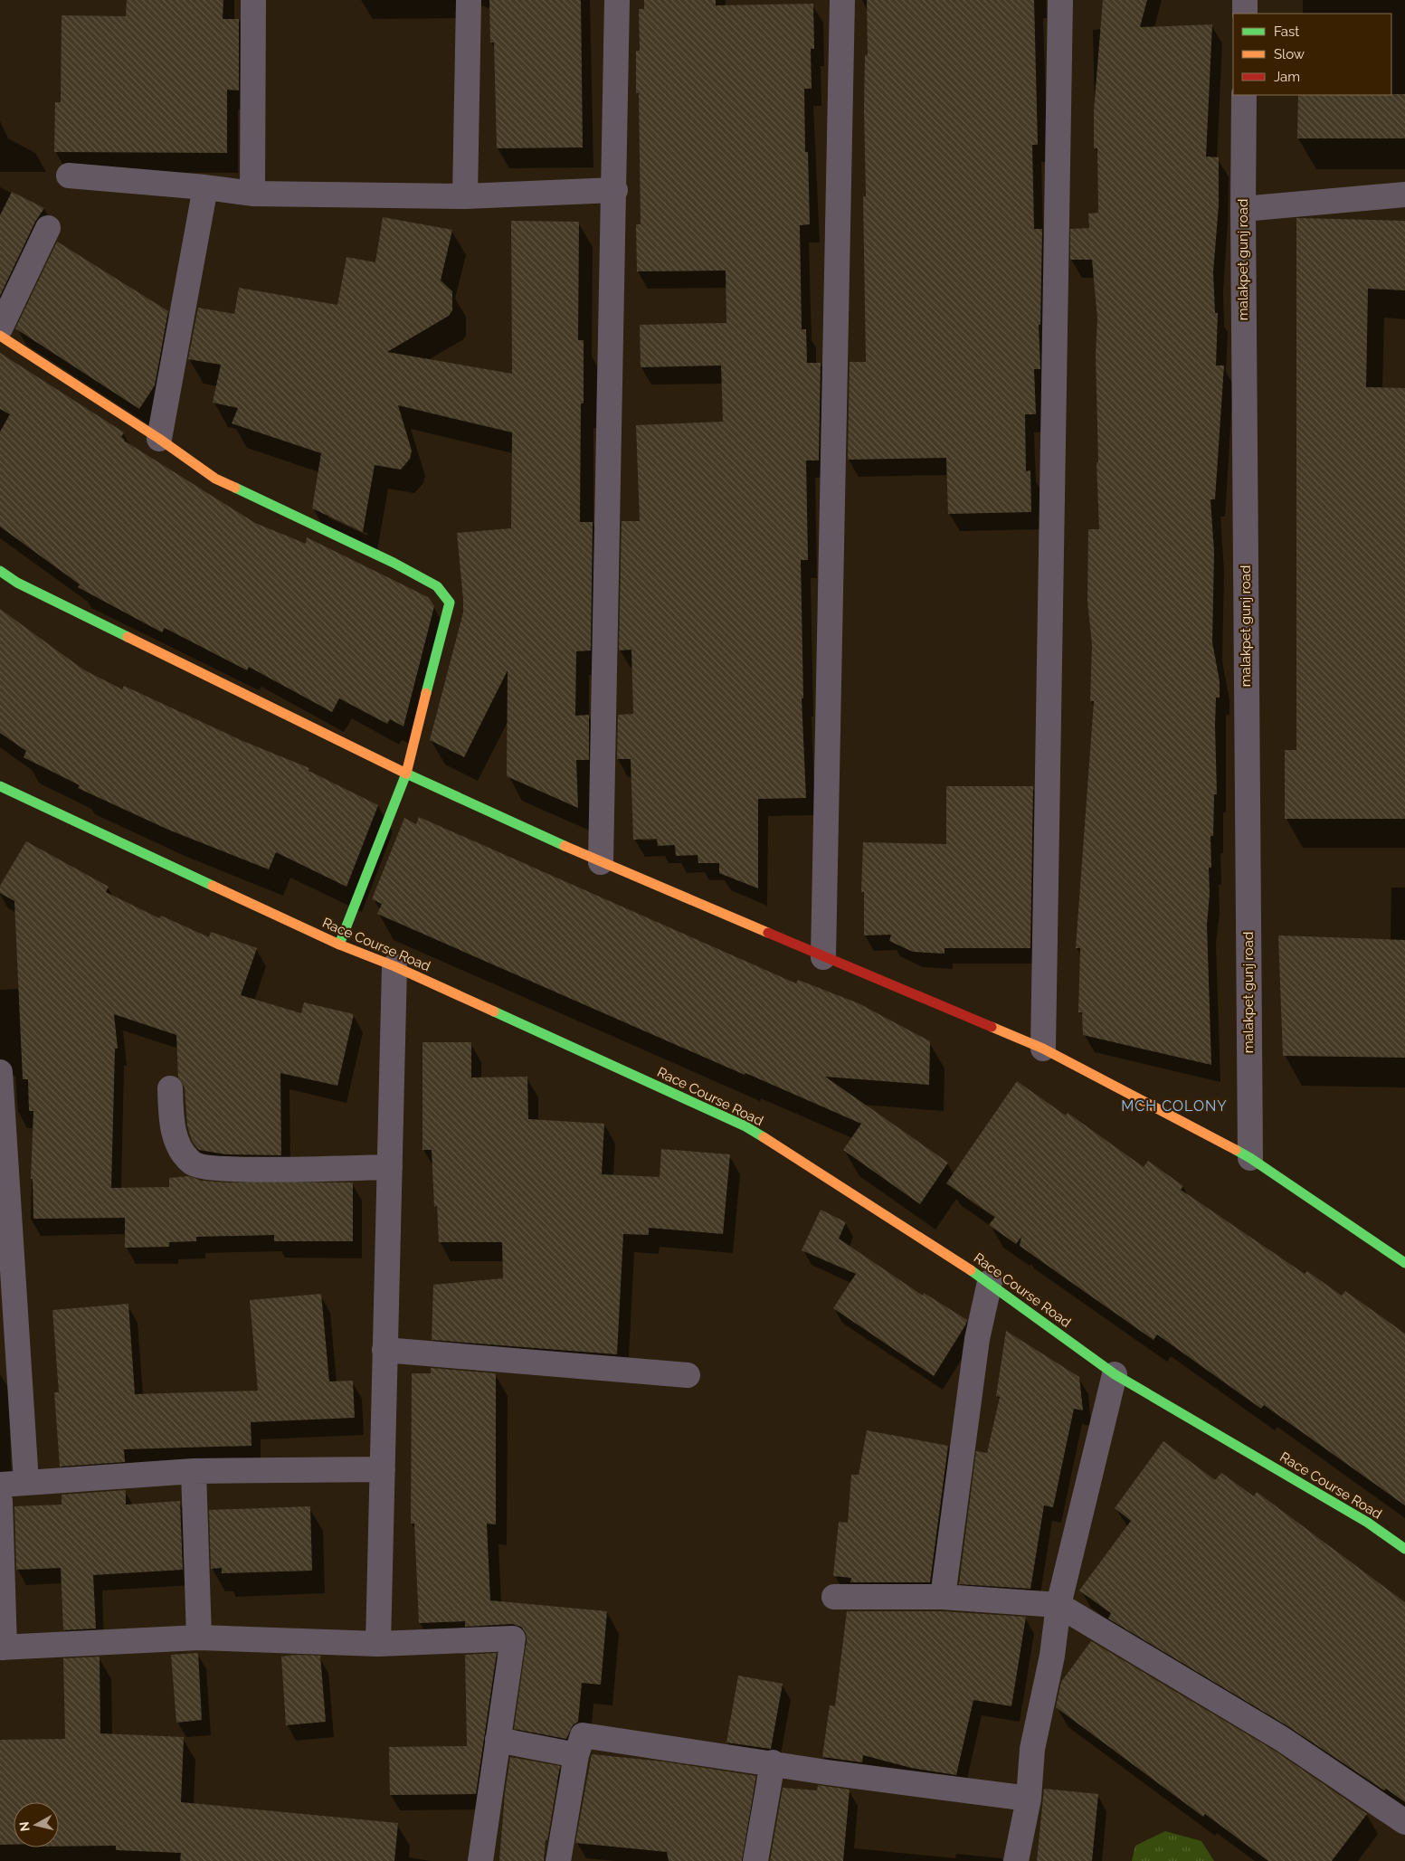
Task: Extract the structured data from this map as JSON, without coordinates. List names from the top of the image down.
{
  "streets": {
    "street": ["malakpet gunj road", "Race Course Road"]
  },
  "districts": ["MCH COLONY"],
  "legend": ["Fast", "Slow", "Jam"],
  "north": "left"
}
